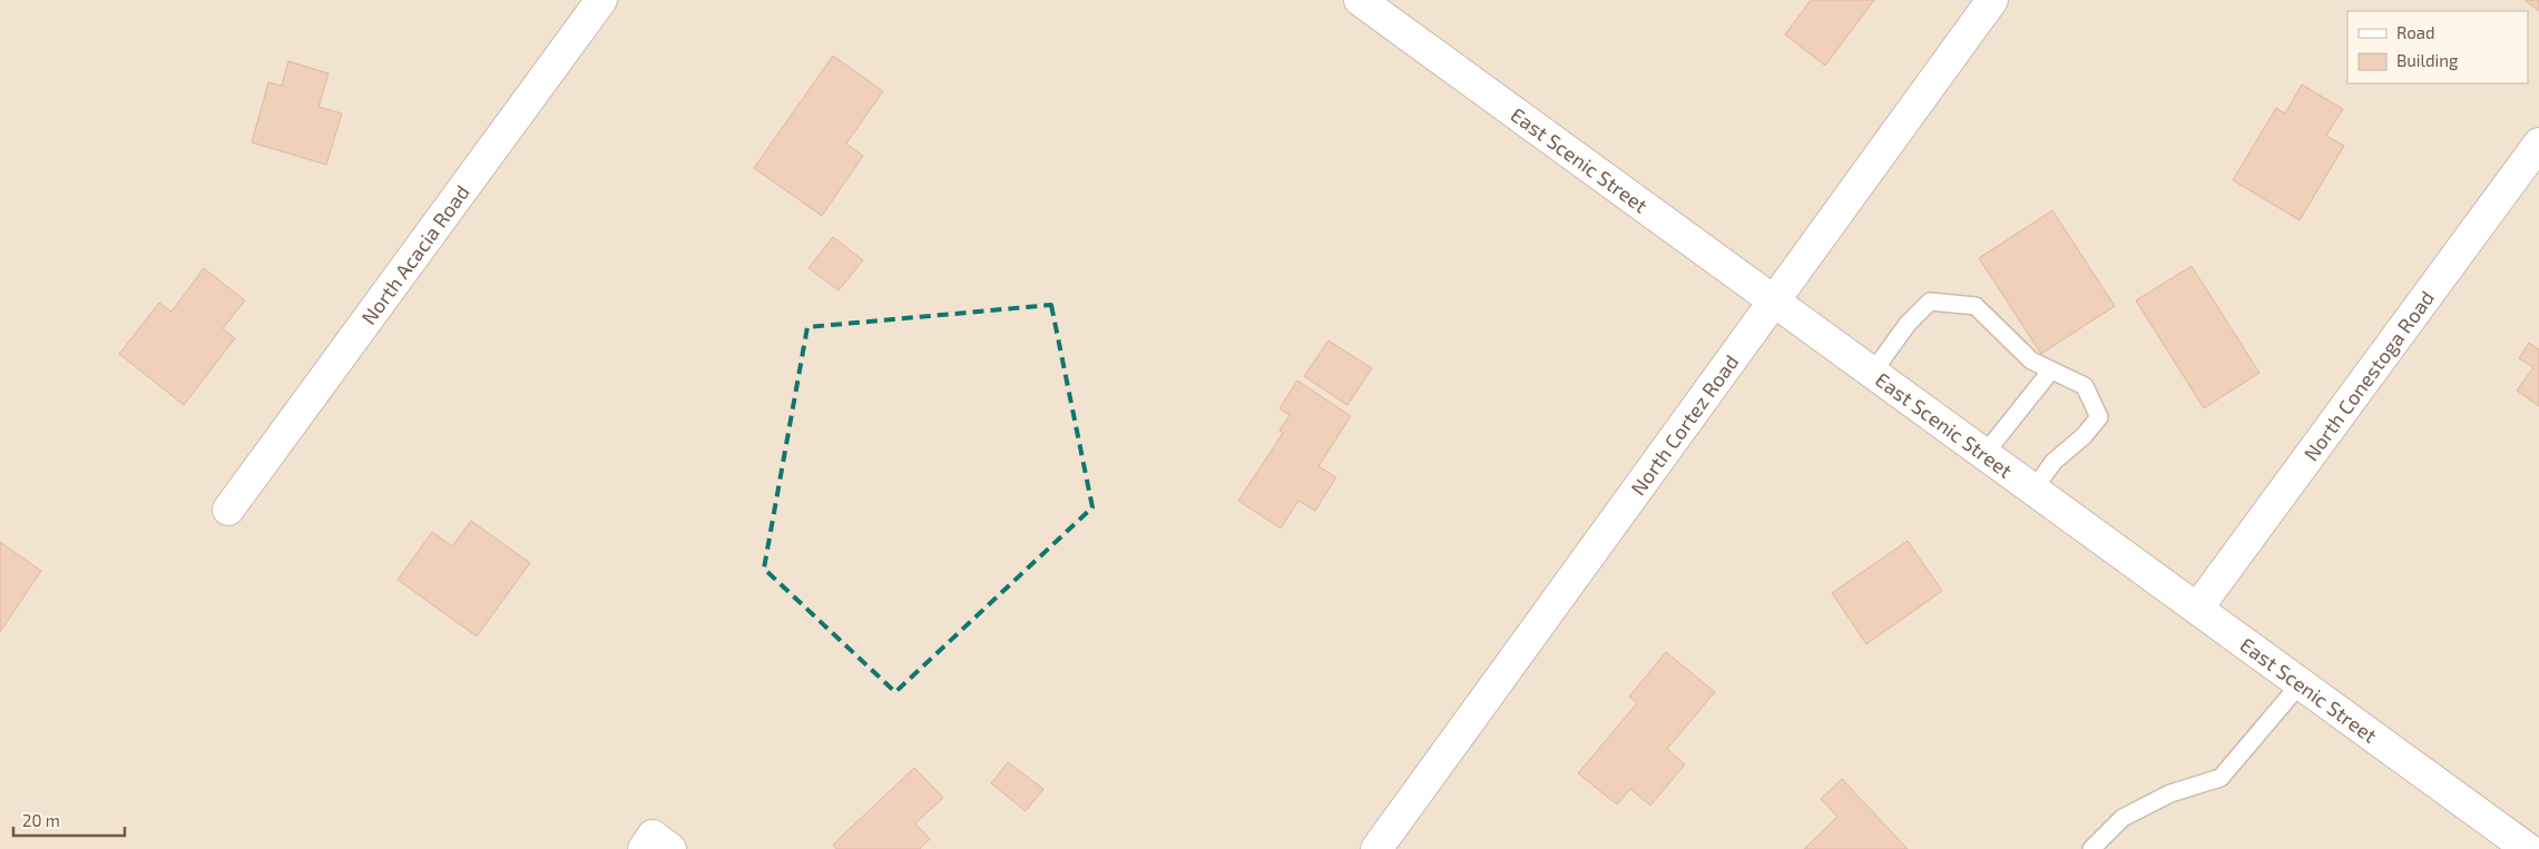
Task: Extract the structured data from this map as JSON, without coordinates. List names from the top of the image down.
{
  "streets": {
    "street": [
      "East Scenic Street",
      "North Acacia Road",
      "North Conestoga Road",
      "North Cortez Road"
    ]
  },
  "crossings": [
    ["East Scenic Street", "North Conestoga Road"],
    ["East Scenic Street", "North Cortez Road"]
  ],
  "legend": ["Road", "Building"],
  "scale_bar": "20 m"
}
